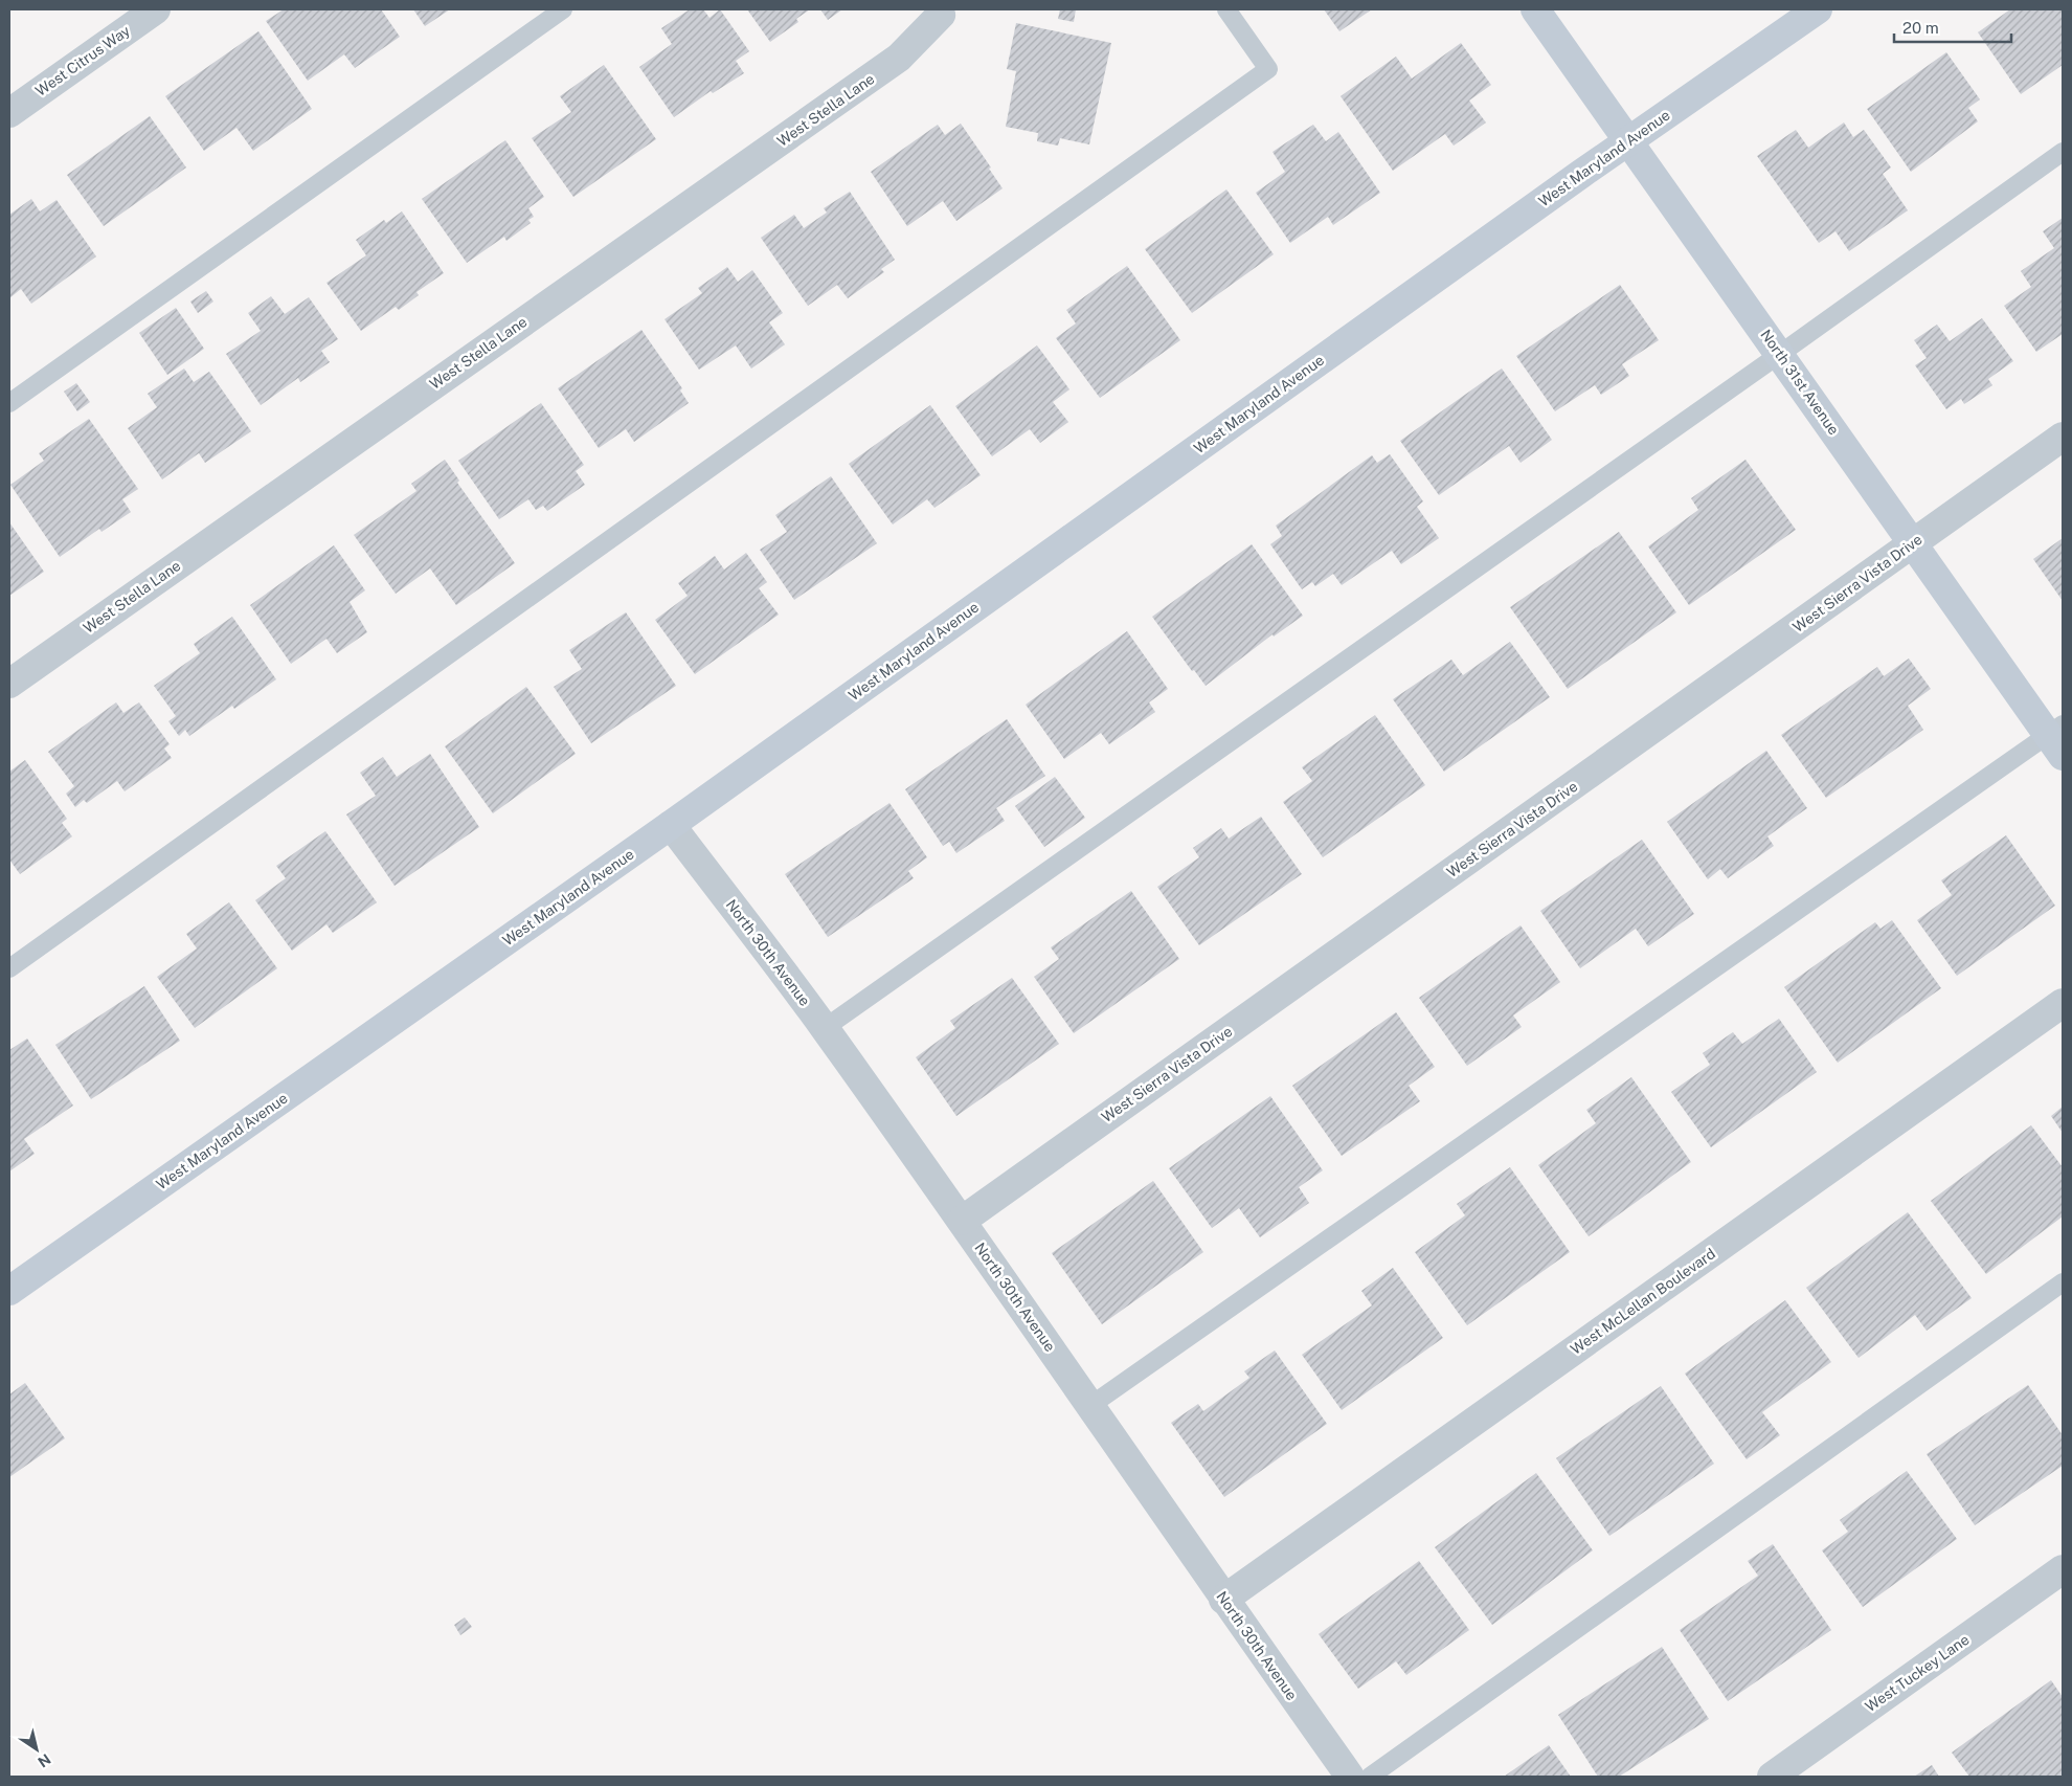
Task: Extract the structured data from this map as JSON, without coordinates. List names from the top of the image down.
{
  "streets": {
    "street": [
      "West Citrus Way",
      "West Stella Lane",
      "West Maryland Avenue",
      "North 31st Avenue",
      "West Sierra Vista Drive",
      "North 30th Avenue",
      "West McLellan Boulevard",
      "West Tuckey Lane"
    ]
  },
  "crossings": [
    ["West Maryland Avenue", "North 31st Avenue"],
    ["West Maryland Avenue", "North 30th Avenue"],
    ["North 31st Avenue", "West Sierra Vista Drive"],
    ["West Sierra Vista Drive", "North 30th Avenue"],
    ["North 30th Avenue", "West McLellan Boulevard"]
  ],
  "scale_bar": "20 m",
  "north": "bottom right"
}
